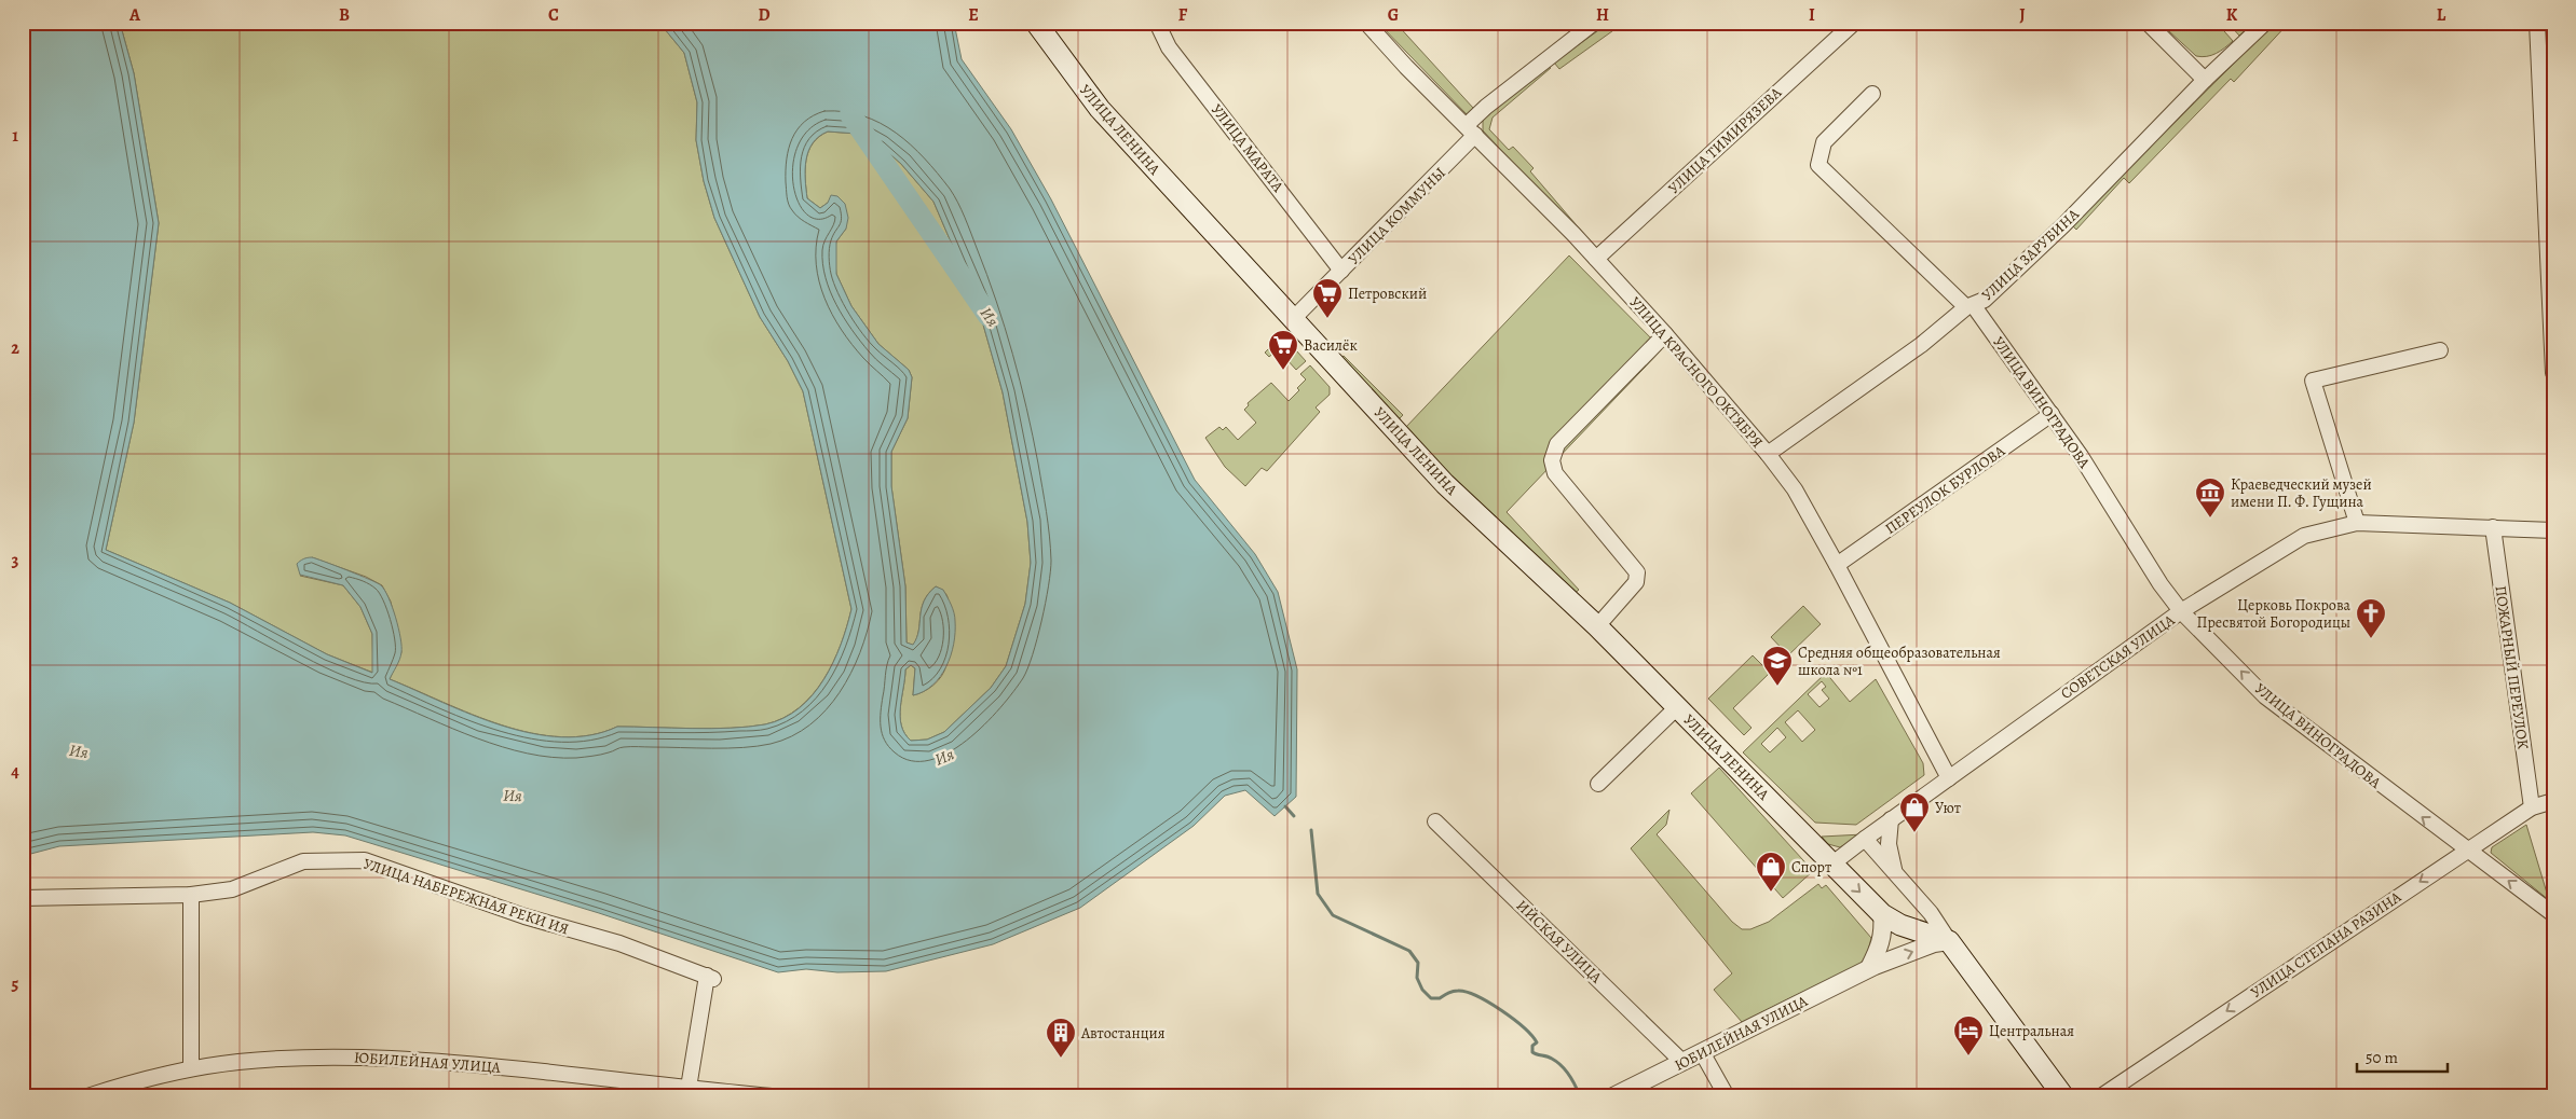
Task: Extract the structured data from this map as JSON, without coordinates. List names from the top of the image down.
{
  "streets": {
    "main road": ["УЛИЦА ЛЕНИНА"],
    "street": [
      "УЛИЦА ТИМИРЯЗЕВА",
      "УЛИЦА МАРАТА",
      "УЛИЦА КОММУНЫ",
      "УЛИЦА ЗАРУБИНА",
      "УЛИЦА КРАСНОГО ОКТЯБРЯ",
      "УЛИЦА ВИНОГРАДОВА",
      "ПЕРЕУЛОК БУРЛОВА",
      "СОВЕТСКАЯ УЛИЦА",
      "ПОЖАРНЫЙ ПЕРЕУЛОК",
      "УЛИЦА НАБЕРЕЖНАЯ РЕКИ ИЯ",
      "ИЙСКАЯ УЛИЦА",
      "УЛИЦА СТЕПАНА РАЗИНА",
      "ЮБИЛЕЙНАЯ УЛИЦА"
    ]
  },
  "crossings": [
    ["УЛИЦА ЛЕНИНА", "УЛИЦА КОММУНЫ"],
    ["УЛИЦА ЛЕНИНА", "СОВЕТСКАЯ УЛИЦА"],
    ["УЛИЦА ЛЕНИНА", "ЮБИЛЕЙНАЯ УЛИЦА"],
    ["УЛИЦА ТИМИРЯЗЕВА", "УЛИЦА КРАСНОГО ОКТЯБРЯ"],
    ["УЛИЦА МАРАТА", "УЛИЦА КОММУНЫ"],
    ["УЛИЦА КОММУНЫ", "УЛИЦА КРАСНОГО ОКТЯБРЯ"],
    ["УЛИЦА ЗАРУБИНА", "УЛИЦА КРАСНОГО ОКТЯБРЯ"],
    ["УЛИЦА ЗАРУБИНА", "УЛИЦА ВИНОГРАДОВА"],
    ["УЛИЦА КРАСНОГО ОКТЯБРЯ", "ПЕРЕУЛОК БУРЛОВА"],
    ["УЛИЦА КРАСНОГО ОКТЯБРЯ", "СОВЕТСКАЯ УЛИЦА"],
    ["УЛИЦА ВИНОГРАДОВА", "ПЕРЕУЛОК БУРЛОВА"],
    ["УЛИЦА ВИНОГРАДОВА", "СОВЕТСКАЯ УЛИЦА"],
    ["УЛИЦА ВИНОГРАДОВА", "УЛИЦА СТЕПАНА РАЗИНА"],
    ["СОВЕТСКАЯ УЛИЦА", "ПОЖАРНЫЙ ПЕРЕУЛОК"],
    ["ПОЖАРНЫЙ ПЕРЕУЛОК", "УЛИЦА СТЕПАНА РАЗИНА"],
    ["УЛИЦА НАБЕРЕЖНАЯ РЕКИ ИЯ", "ЮБИЛЕЙНАЯ УЛИЦА"],
    ["ИЙСКАЯ УЛИЦА", "ЮБИЛЕЙНАЯ УЛИЦА"]
  ],
  "one_way": ["УЛИЦА ВИНОГРАДОВА", "УЛИЦА СТЕПАНА РАЗИНА"],
  "water": ["Ия"],
  "places": {
    "supermarket": ["Петровский", "Василёк"],
    "museum": ["Краеведческий музей имени П. Ф. Гущина"],
    "church": ["Церковь Покрова Пресвятой Богородицы"],
    "school or university": ["Средняя общеобразовательная школа №1"],
    "shop": ["Уют", "Спорт"],
    "hotel": ["Центральная"],
    "building": ["Автостанция"]
  },
  "scale_bar": "50 m",
  "grid": {
    "columns": [
      "A",
      "B",
      "C",
      "D",
      "E",
      "F",
      "G",
      "H",
      "I",
      "J",
      "K",
      "L"
    ],
    "rows": [
      "1",
      "2",
      "3",
      "4",
      "5"
    ]
  }
}
